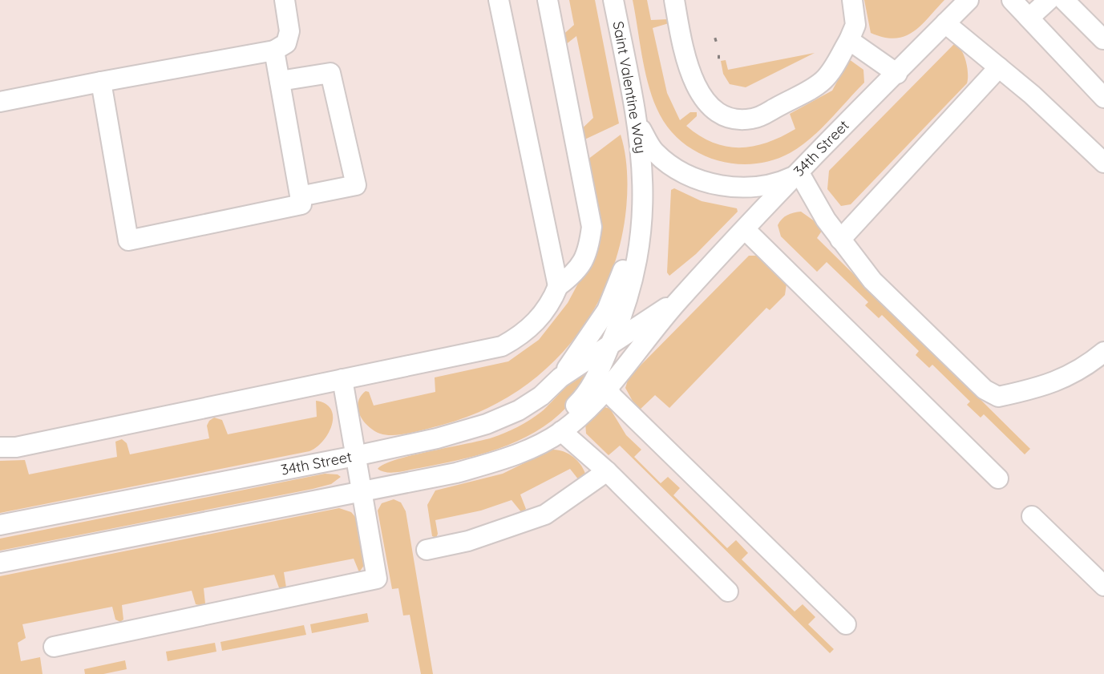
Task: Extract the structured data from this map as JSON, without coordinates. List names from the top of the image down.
{
  "streets": {
    "street": ["Saint Valentine Way", "34th Street"]
  },
  "crossings": [
    ["Saint Valentine Way", "34th Street"]
  ]
}
